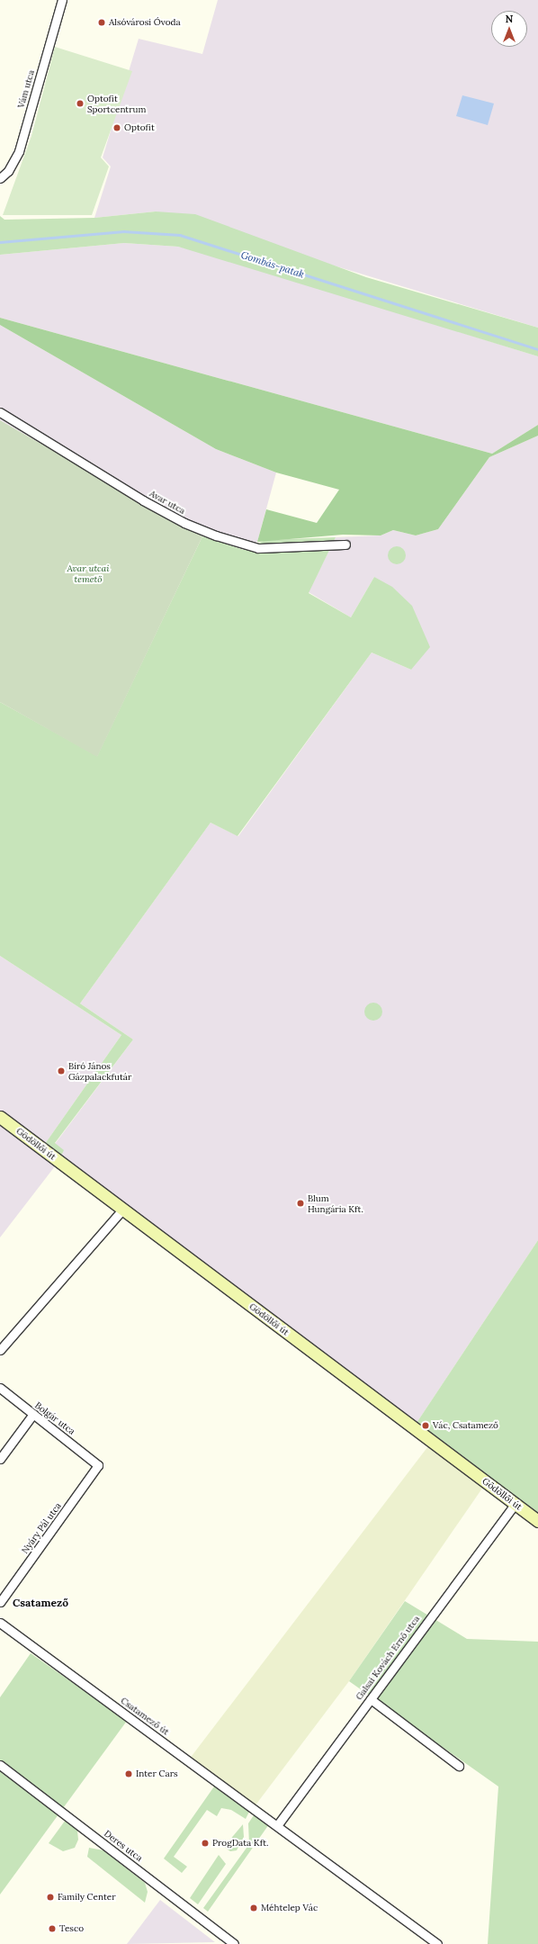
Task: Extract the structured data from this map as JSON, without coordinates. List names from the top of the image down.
{
  "streets": {
    "main road": ["Gödöllői út"],
    "street": [
      "Vám utca",
      "Avar utca",
      "Bolgár utca",
      "Nyáry Pál utca",
      "Galsai Kovách Ernő utca",
      "Csatamező út",
      "Deres utca"
    ]
  },
  "crossings": [
    ["Gödöllői út", "Galsai Kovách Ernő utca"],
    ["Bolgár utca", "Nyáry Pál utca"],
    ["Galsai Kovách Ernő utca", "Csatamező út"]
  ],
  "districts": ["Csatamező"],
  "water": ["Gombás-patak"],
  "parks": ["Avar utcai temető"],
  "places": [
    "Alsóvárosi Óvoda",
    "Optofit Sportcentrum",
    "Optofit",
    "Bíró János Gázpalackfutár",
    "Blum Hungária Kft.",
    "Vác, Csatamező",
    "Inter Cars",
    "ProgData Kft.",
    "Family Center",
    "Méhtelep Vác",
    "Tesco"
  ],
  "north": "top"
}
